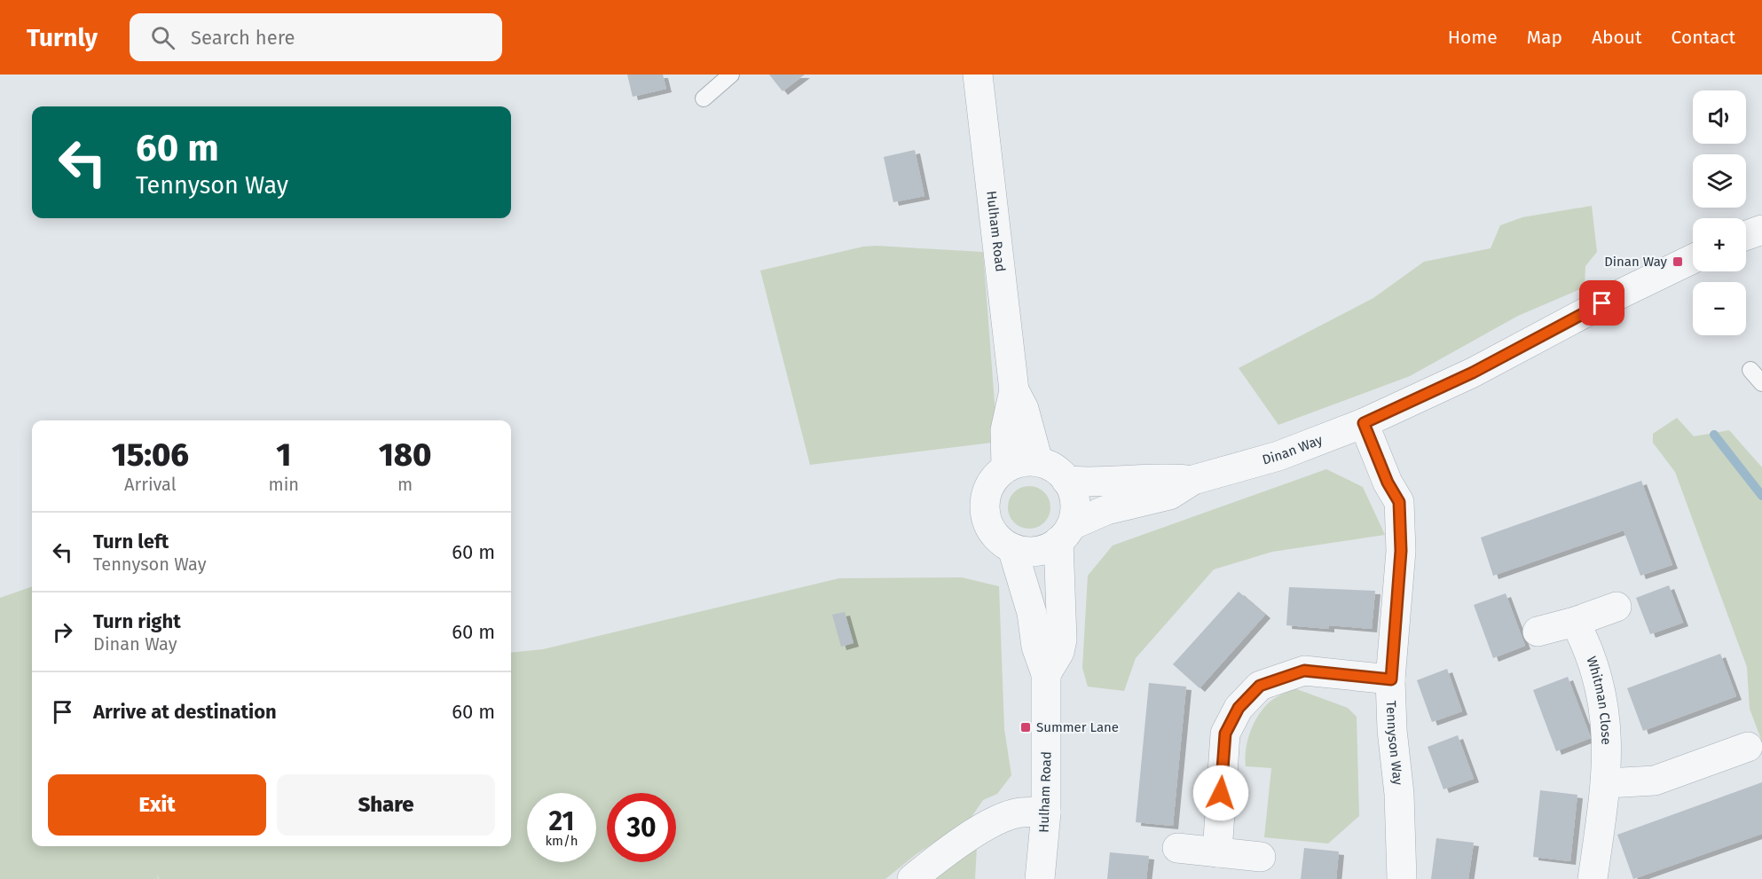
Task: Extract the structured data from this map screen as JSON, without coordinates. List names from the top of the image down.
{
  "streets": {
    "street": [
      "Hulham Road",
      "Dinan Way",
      "Whitman Close",
      "Tennyson Way"
    ]
  },
  "crossings": [
    ["Hulham Road", "Dinan Way"],
    ["Dinan Way", "Tennyson Way"]
  ],
  "places": {
    "transit": ["Dinan Way", "Summer Lane"]
  },
  "page": {
    "header": "Turnly",
    "search": "Search here",
    "nav": [
      "Home",
      "Map",
      "About",
      "Contact"
    ],
    "map_buttons": ["+", "−"],
    "turn": ["60 m", "Tennyson Way"],
    "eta": [
      "15:06",
      "Arrival",
      "1",
      "min",
      "180",
      "m"
    ],
    "list": [
      {
        "name": "Turn left",
        "note": "Tennyson Way",
        "value": "60 m"
      },
      {
        "name": "Turn right",
        "note": "Dinan Way",
        "value": "60 m"
      },
      {
        "name": "Arrive at destination",
        "value": "60 m"
      }
    ],
    "buttons": ["Exit", "Share"],
    "speed": "21 km/h",
    "limit": "30"
  }
}
